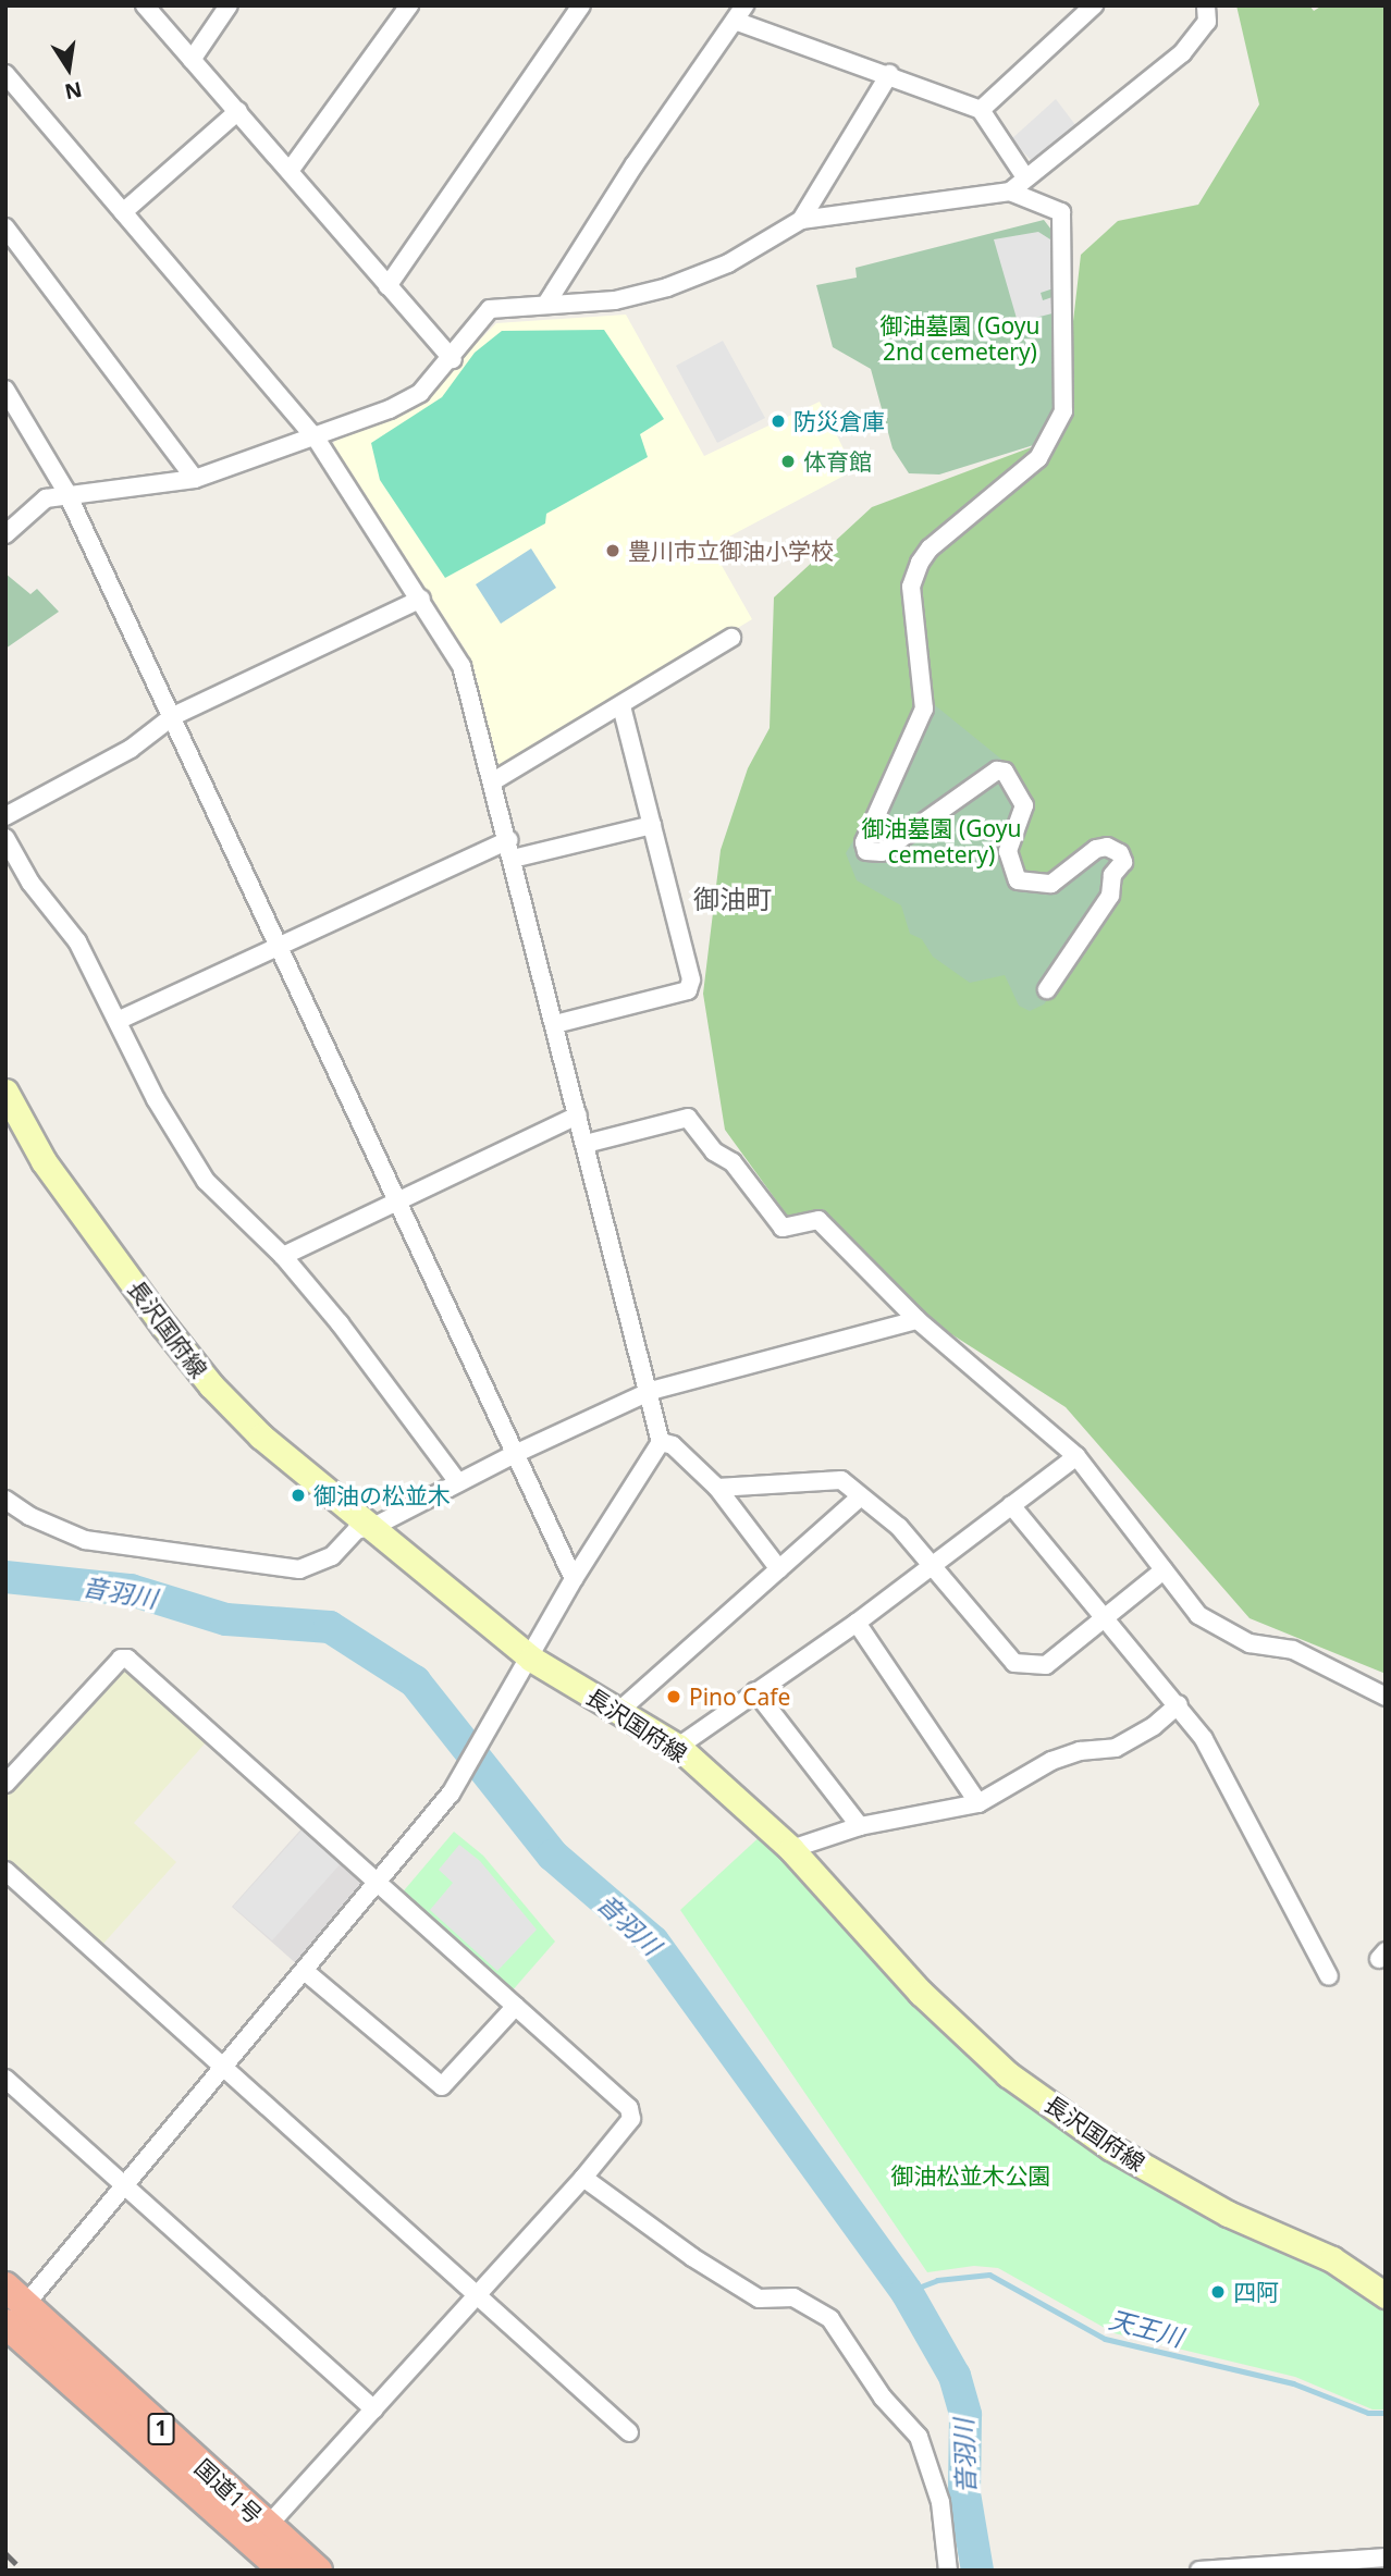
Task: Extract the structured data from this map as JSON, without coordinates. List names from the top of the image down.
{
  "streets": {
    "highway": ["1", "国道1号"],
    "main road": ["長沢国府線"]
  },
  "districts": ["御油町"],
  "water": ["音羽川", "天王川"],
  "parks": ["御油墓園 (Goyu 2nd cemetery)", "御油墓園 (Goyu cemetery)", "御油松並木公園"],
  "places": [
    "防災倉庫",
    "体育館",
    "豊川市立御油小学校",
    "御油の松並木",
    "Pino Cafe",
    "四阿"
  ],
  "north": "bottom"
}
